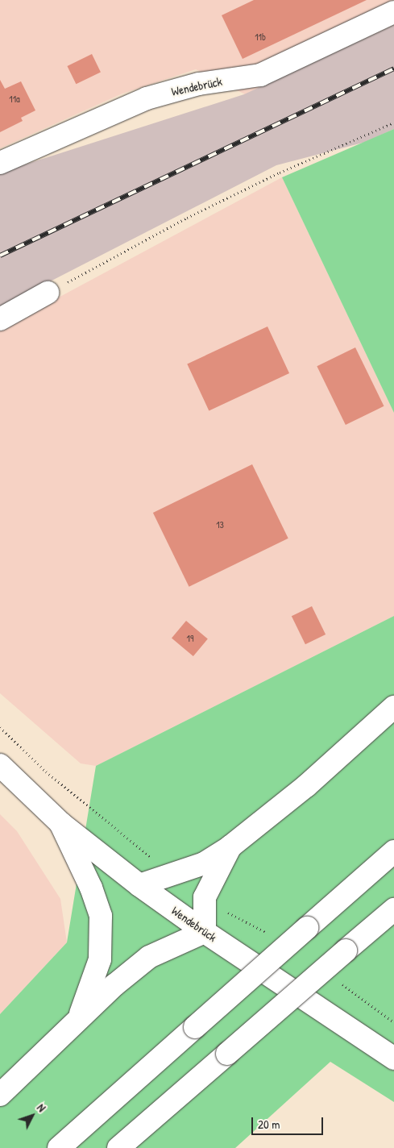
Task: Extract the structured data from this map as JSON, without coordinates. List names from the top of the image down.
{
  "streets": {
    "main road": ["Wendebrück"]
  },
  "house_numbers": [
    "11b",
    "11a",
    "13",
    "19"
  ],
  "scale_bar": "20 m",
  "north": "top right"
}
